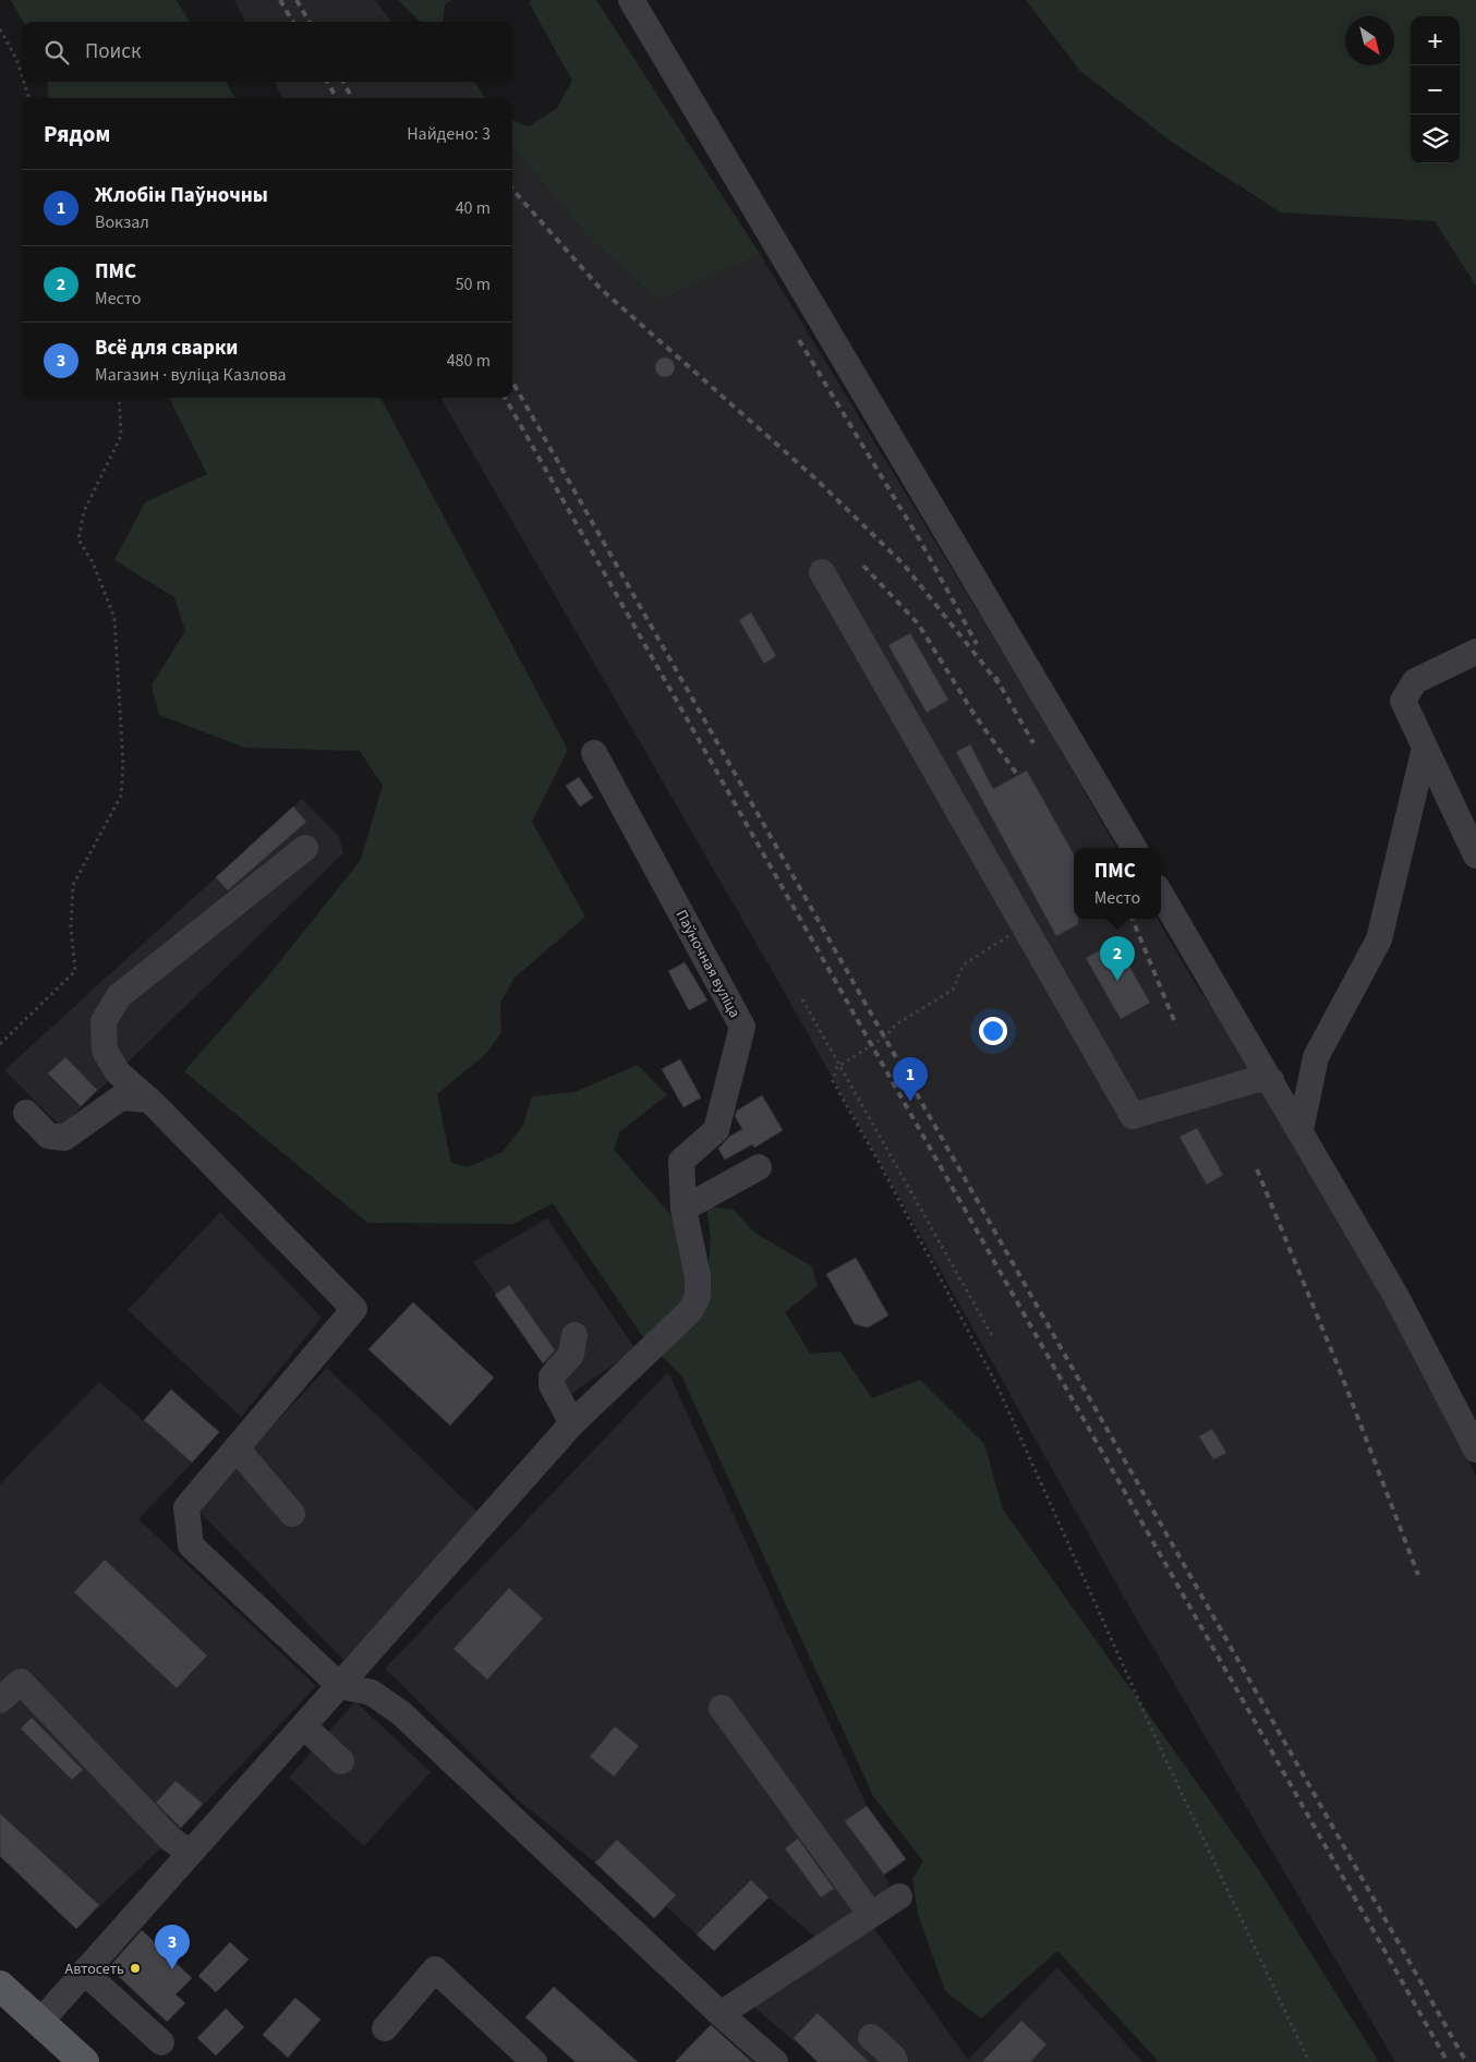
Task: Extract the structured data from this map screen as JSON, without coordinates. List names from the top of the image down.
{
  "streets": {
    "street": ["Паўночная вуліца"]
  },
  "places": ["Автосеть"],
  "north": "bottom right",
  "page": {
    "map_buttons": ["+", "−"],
    "search": "Поиск",
    "heading": ["Рядом", "Найдено: 3"],
    "list": [
      {
        "mark": "1",
        "name": "Жлобін Паўночны",
        "note": "Вокзал",
        "value": "40 m"
      },
      {
        "mark": "2",
        "name": "ПМС",
        "note": "Место",
        "value": "50 m"
      },
      {
        "mark": "3",
        "name": "Всё для сварки",
        "note": "Магазин · вуліца Казлова",
        "value": "480 m"
      }
    ],
    "popup": ["ПМС", "Место"],
    "pins": ["2", "1", "3"]
  }
}
